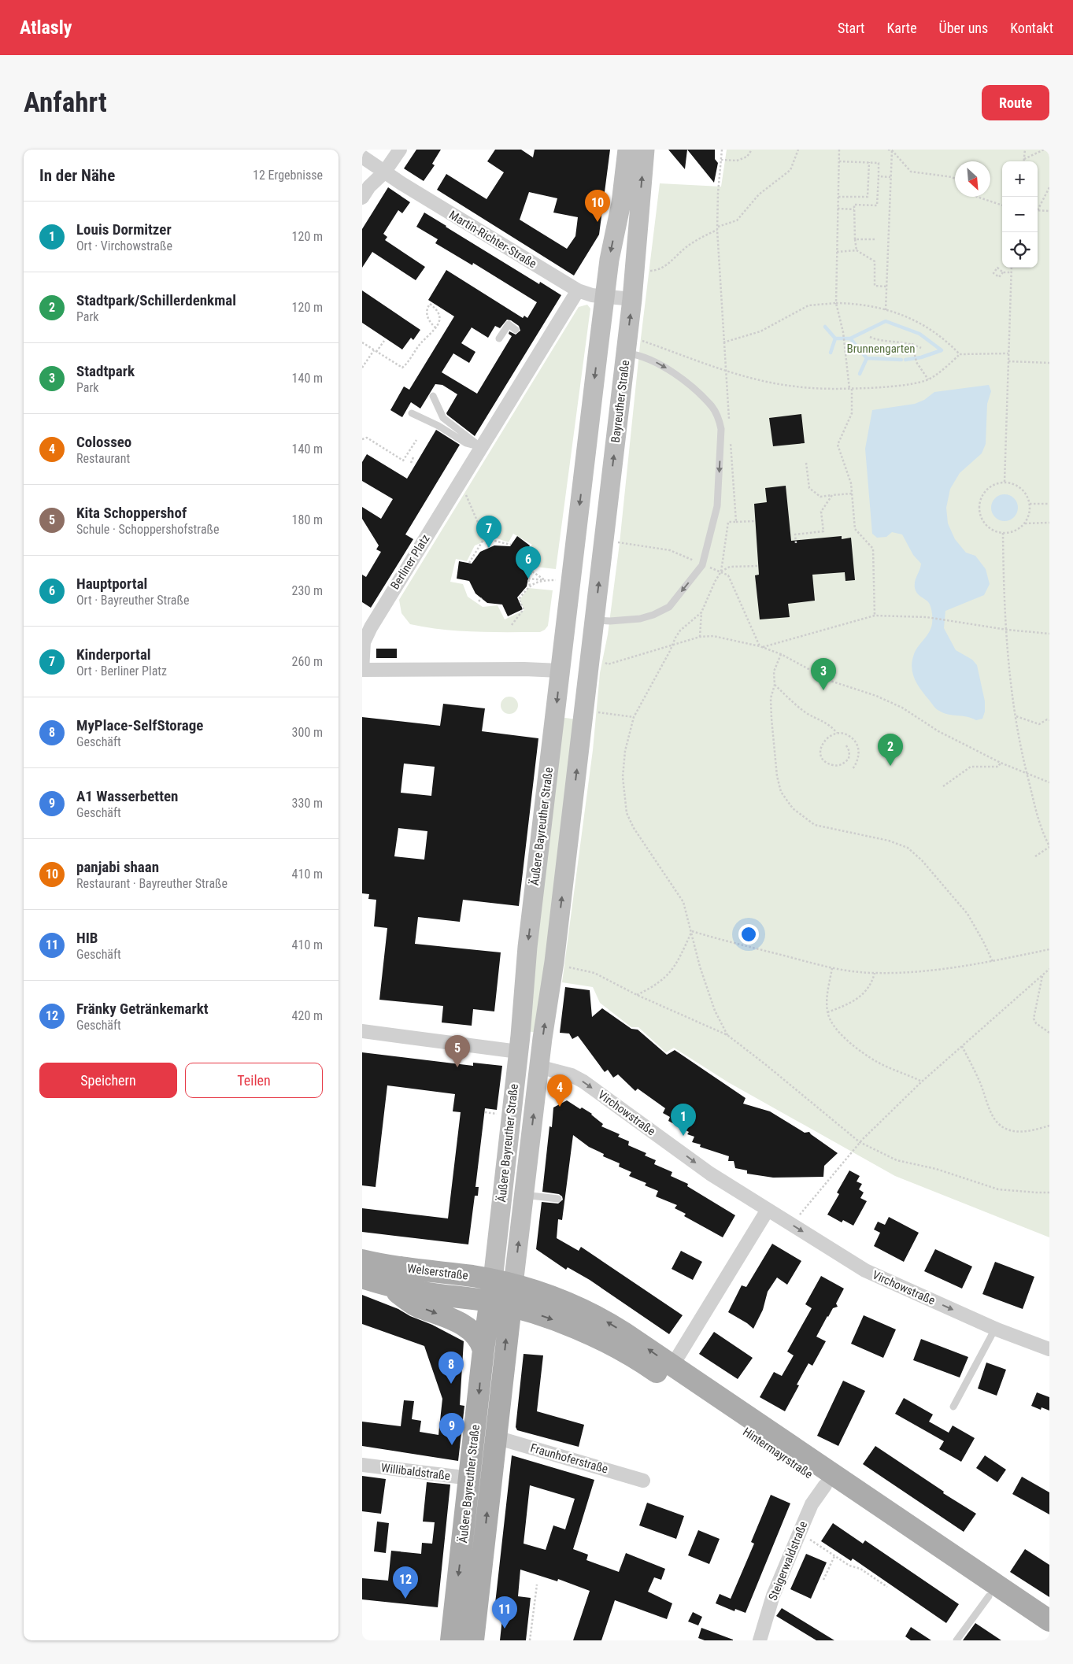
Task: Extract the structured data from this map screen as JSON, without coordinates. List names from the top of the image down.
{
  "streets": {
    "main road": [
      "Bayreuther Straße",
      "Äußere Bayreuther Straße",
      "Welserstraße",
      "Hintermayrstraße"
    ],
    "street": [
      "Martin-Richter-Straße",
      "Berliner Platz",
      "Virchowstraße",
      "Fraunhoferstraße",
      "Willibaldstraße",
      "Steigerwaldstraße"
    ]
  },
  "crossings": [
    ["Martin-Richter-Straße", "Bayreuther Straße"],
    ["Martin-Richter-Straße", "Berliner Platz"],
    ["Martin-Richter-Straße", "Äußere Bayreuther Straße"],
    ["Bayreuther Straße", "Äußere Bayreuther Straße"],
    ["Berliner Platz", "Äußere Bayreuther Straße"],
    ["Äußere Bayreuther Straße", "Virchowstraße"],
    ["Äußere Bayreuther Straße", "Welserstraße"],
    ["Äußere Bayreuther Straße", "Hintermayrstraße"],
    ["Äußere Bayreuther Straße", "Fraunhoferstraße"],
    ["Äußere Bayreuther Straße", "Willibaldstraße"],
    ["Welserstraße", "Hintermayrstraße"],
    ["Hintermayrstraße", "Steigerwaldstraße"]
  ],
  "one_way": ["Bayreuther Straße", "Virchowstraße"],
  "parks": ["Brunnengarten"],
  "north": "bottom right",
  "page": {
    "header": "Atlasly",
    "nav": [
      "Start",
      "Karte",
      "Über uns",
      "Kontakt"
    ],
    "buttons": [
      "Route",
      ["Speichern", "Teilen"]
    ],
    "title": "Anfahrt",
    "heading": ["In der Nähe", "12 Ergebnisse"],
    "map_buttons": ["+", "−"],
    "pins": [
      "10",
      "7",
      "6",
      "3",
      "2",
      "5",
      "4",
      "1",
      "8",
      "9",
      "12",
      "11"
    ],
    "list": [
      {
        "mark": "1",
        "name": "Louis Dormitzer",
        "note": "Ort · Virchowstraße",
        "value": "120 m"
      },
      {
        "mark": "2",
        "name": "Stadtpark/Schillerdenkmal",
        "note": "Park",
        "value": "120 m"
      },
      {
        "mark": "3",
        "name": "Stadtpark",
        "note": "Park",
        "value": "140 m"
      },
      {
        "mark": "4",
        "name": "Colosseo",
        "note": "Restaurant",
        "value": "140 m"
      },
      {
        "mark": "5",
        "name": "Kita Schoppershof",
        "note": "Schule · Schoppershofstraße",
        "value": "180 m"
      },
      {
        "mark": "6",
        "name": "Hauptportal",
        "note": "Ort · Bayreuther Straße",
        "value": "230 m"
      },
      {
        "mark": "7",
        "name": "Kinderportal",
        "note": "Ort · Berliner Platz",
        "value": "260 m"
      },
      {
        "mark": "8",
        "name": "MyPlace-SelfStorage",
        "note": "Geschäft",
        "value": "300 m"
      },
      {
        "mark": "9",
        "name": "A1 Wasserbetten",
        "note": "Geschäft",
        "value": "330 m"
      },
      {
        "mark": "10",
        "name": "panjabi shaan",
        "note": "Restaurant · Bayreuther Straße",
        "value": "410 m"
      },
      {
        "mark": "11",
        "name": "HIB",
        "note": "Geschäft",
        "value": "410 m"
      },
      {
        "mark": "12",
        "name": "Fränky Getränkemarkt",
        "note": "Geschäft",
        "value": "420 m"
      }
    ]
  }
}
